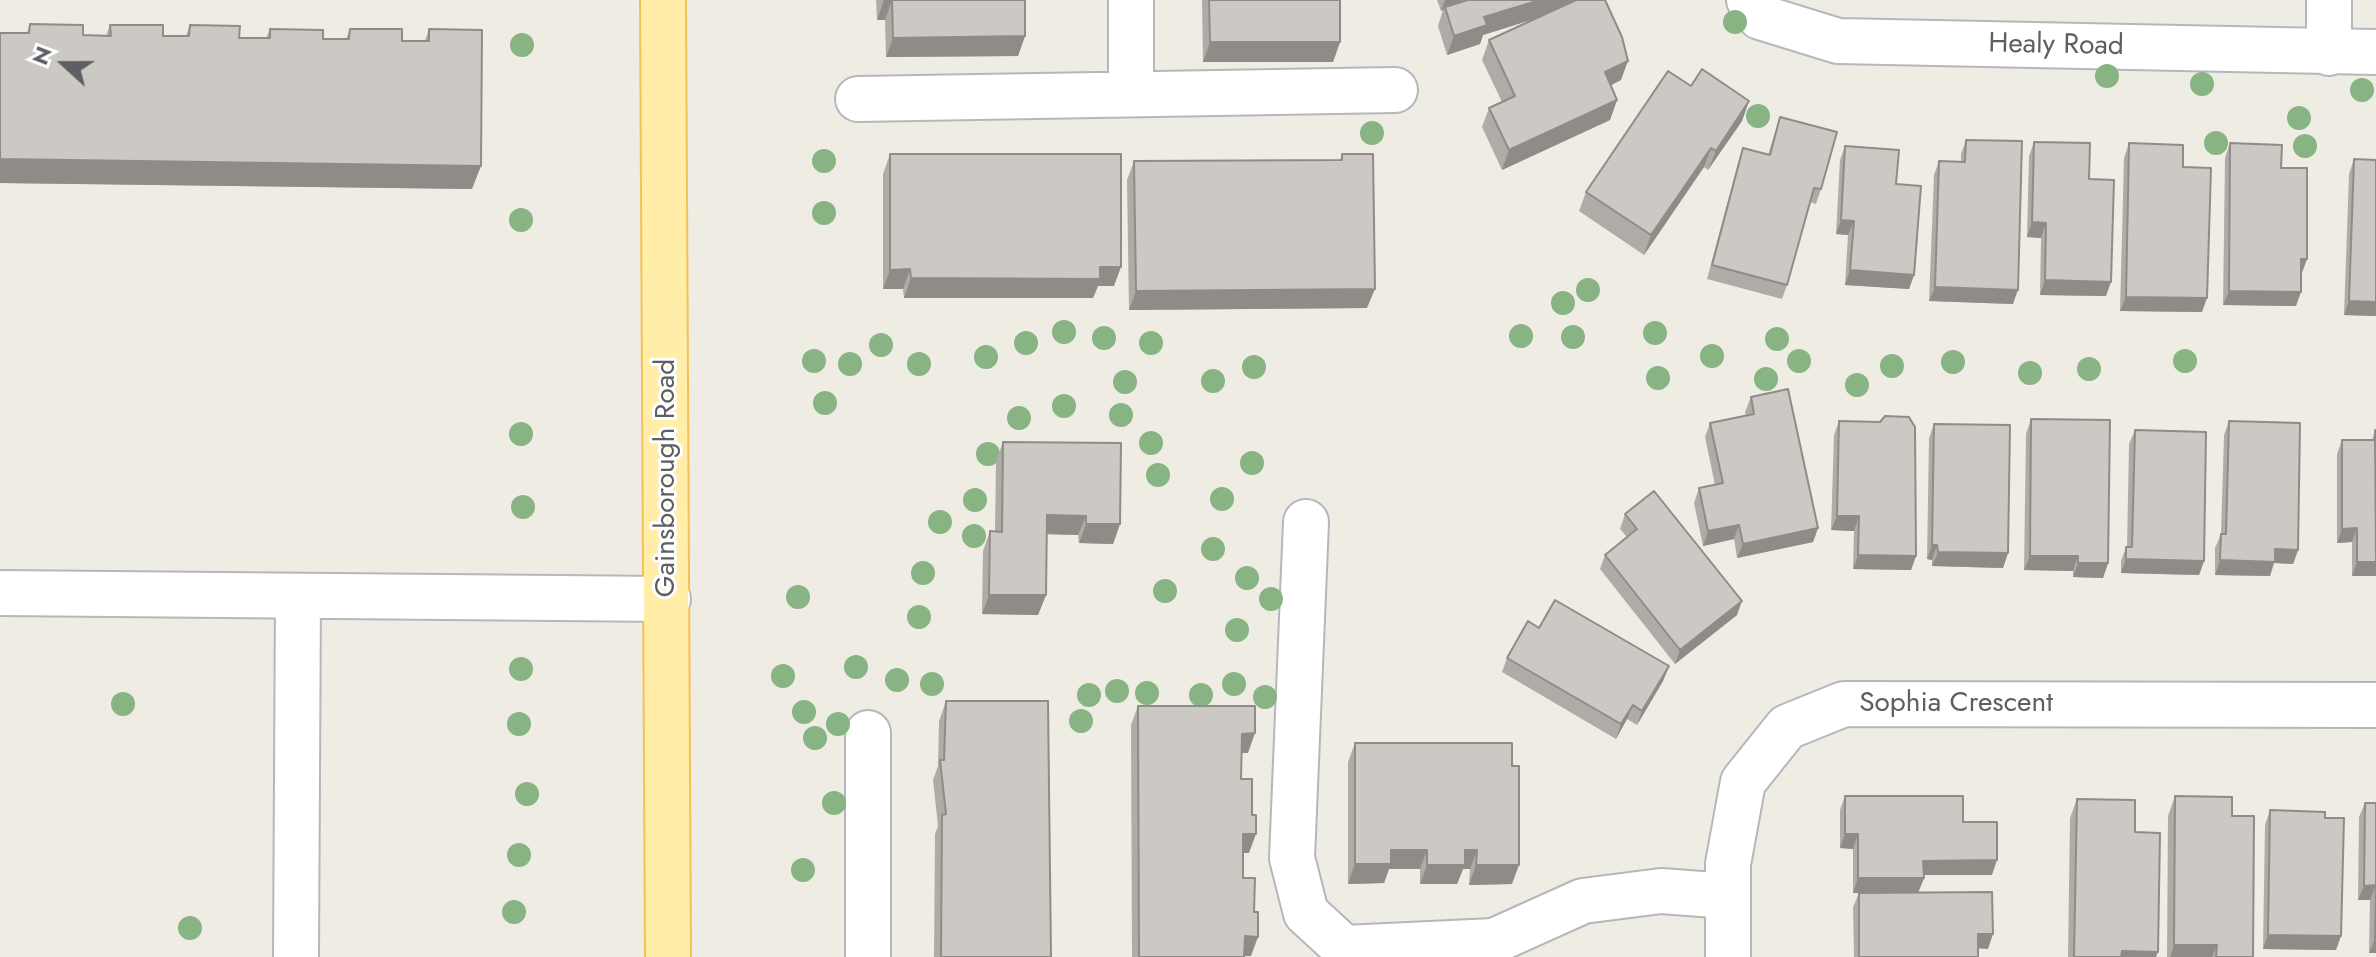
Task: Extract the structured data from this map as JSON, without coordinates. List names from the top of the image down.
{
  "streets": {
    "main road": ["Gainsborough Road"],
    "street": ["Healy Road", "Sophia Crescent"]
  },
  "north": "left"
}
